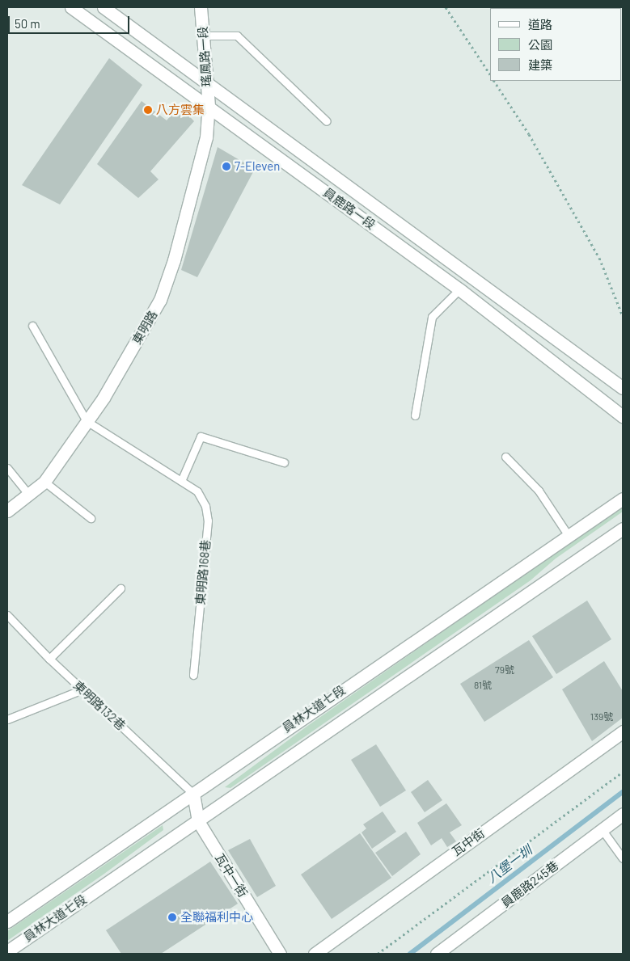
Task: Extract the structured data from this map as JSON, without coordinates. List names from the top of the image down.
{
  "streets": {
    "main road": [
      "瑤鳳路一段",
      "員鹿路一段",
      "東明路",
      "員林大道七段",
      "瓦中街",
      "瓦中一街",
      "員鹿路245巷"
    ],
    "lane": ["東明路168巷", "東明路132巷"]
  },
  "crossings": [
    ["瑤鳳路一段", "員鹿路一段"],
    ["瑤鳳路一段", "東明路"],
    ["員鹿路一段", "東明路"],
    ["東明路", "東明路168巷"],
    ["東明路132巷", "員林大道七段"],
    ["東明路132巷", "瓦中一街"],
    ["員林大道七段", "瓦中一街"]
  ],
  "water": ["八堡一圳"],
  "places": ["八方雲集", "7-Eleven", "全聯福利中心"],
  "house_numbers": ["79號", "81號", "139號"],
  "legend": ["道路", "公園", "建築"],
  "scale_bar": "50 m"
}
